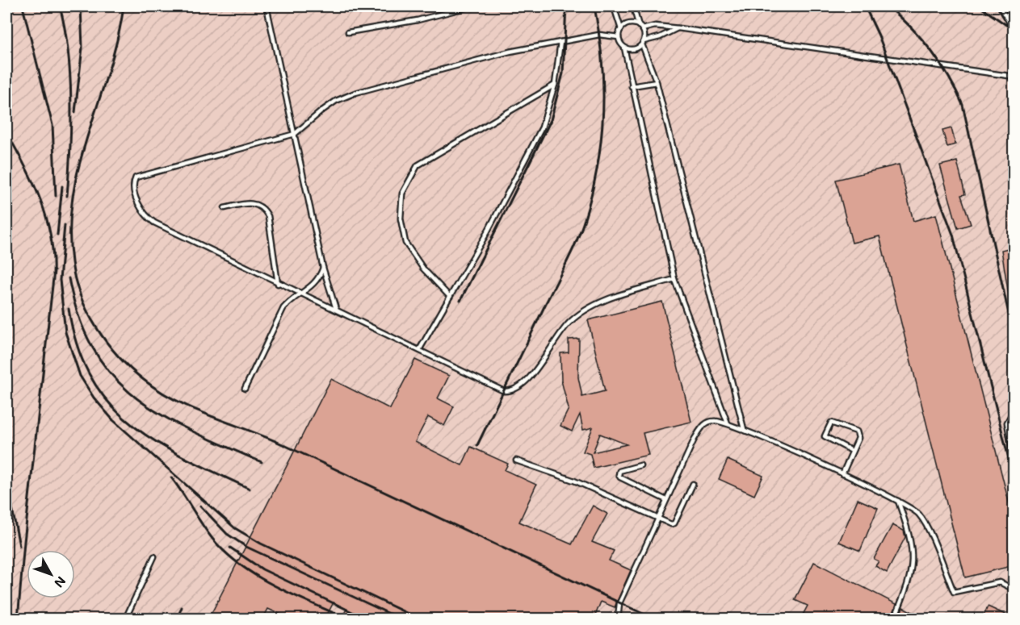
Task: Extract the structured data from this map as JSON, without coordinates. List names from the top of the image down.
{
  "north": "bottom right"
}
